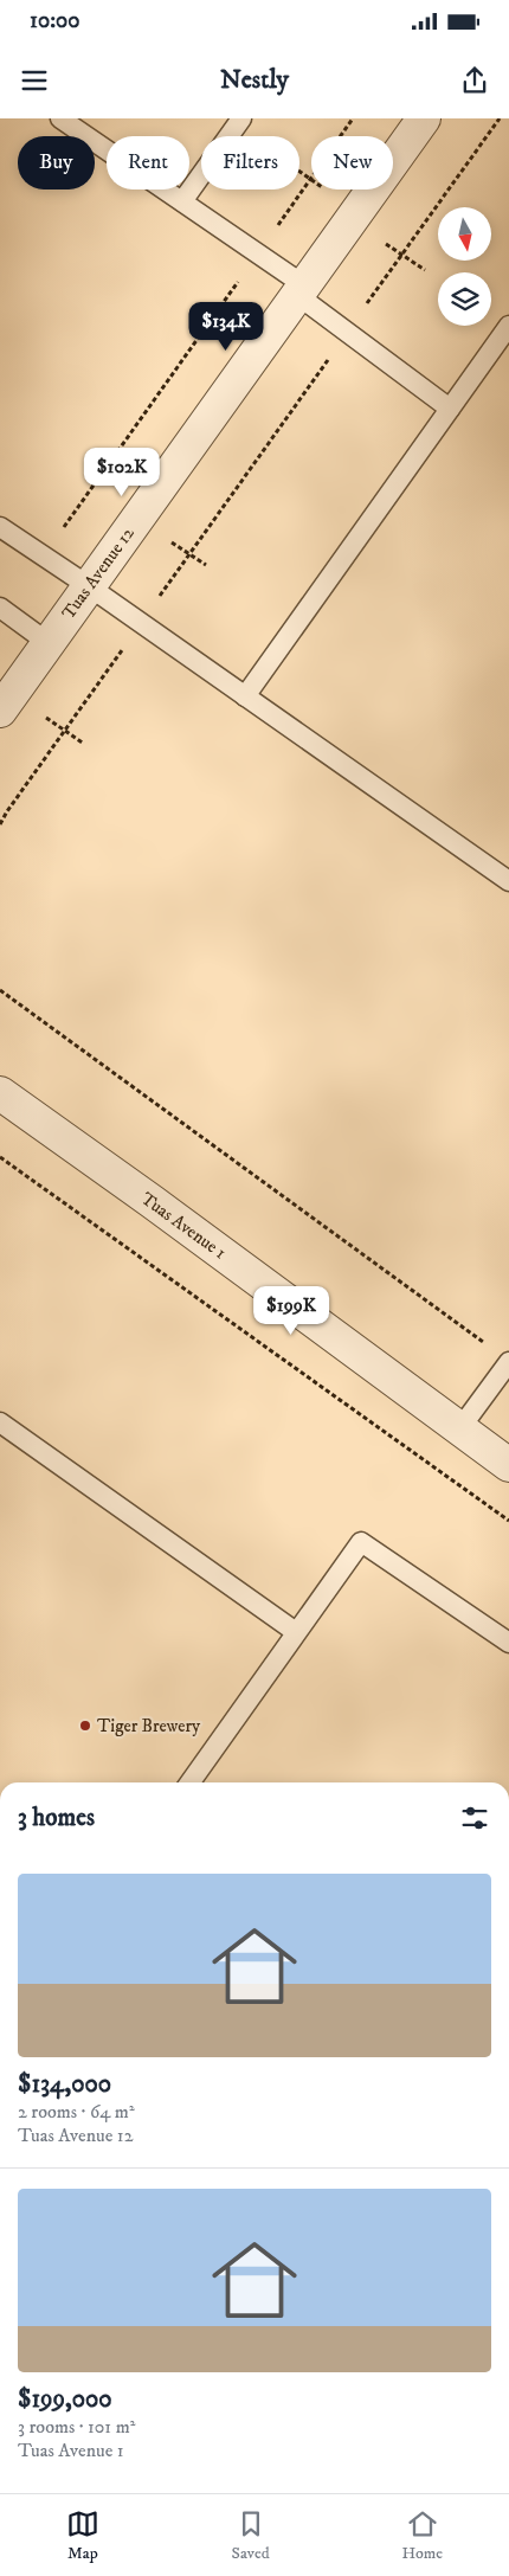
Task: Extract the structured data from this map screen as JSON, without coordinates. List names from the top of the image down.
{
  "streets": {
    "street": ["Tuas Avenue 12", "Tuas Avenue 1"]
  },
  "places": ["Tiger Brewery"],
  "north": "bottom",
  "page": {
    "status": "10:00",
    "header": "Nestly",
    "chip": [
      "Buy",
      "Rent",
      "Filters",
      "New"
    ],
    "price": ["$134K", "$102K", "$199K"],
    "heading": "3 homes",
    "list": [
      {
        "name": "$134,000",
        "note": "2 rooms · 64 m² · Tuas Avenue 12"
      },
      {
        "name": "$199,000",
        "note": "3 rooms · 101 m² · Tuas Avenue 1"
      }
    ],
    "tabs": ["Map", "Saved", "Home"]
  }
}
